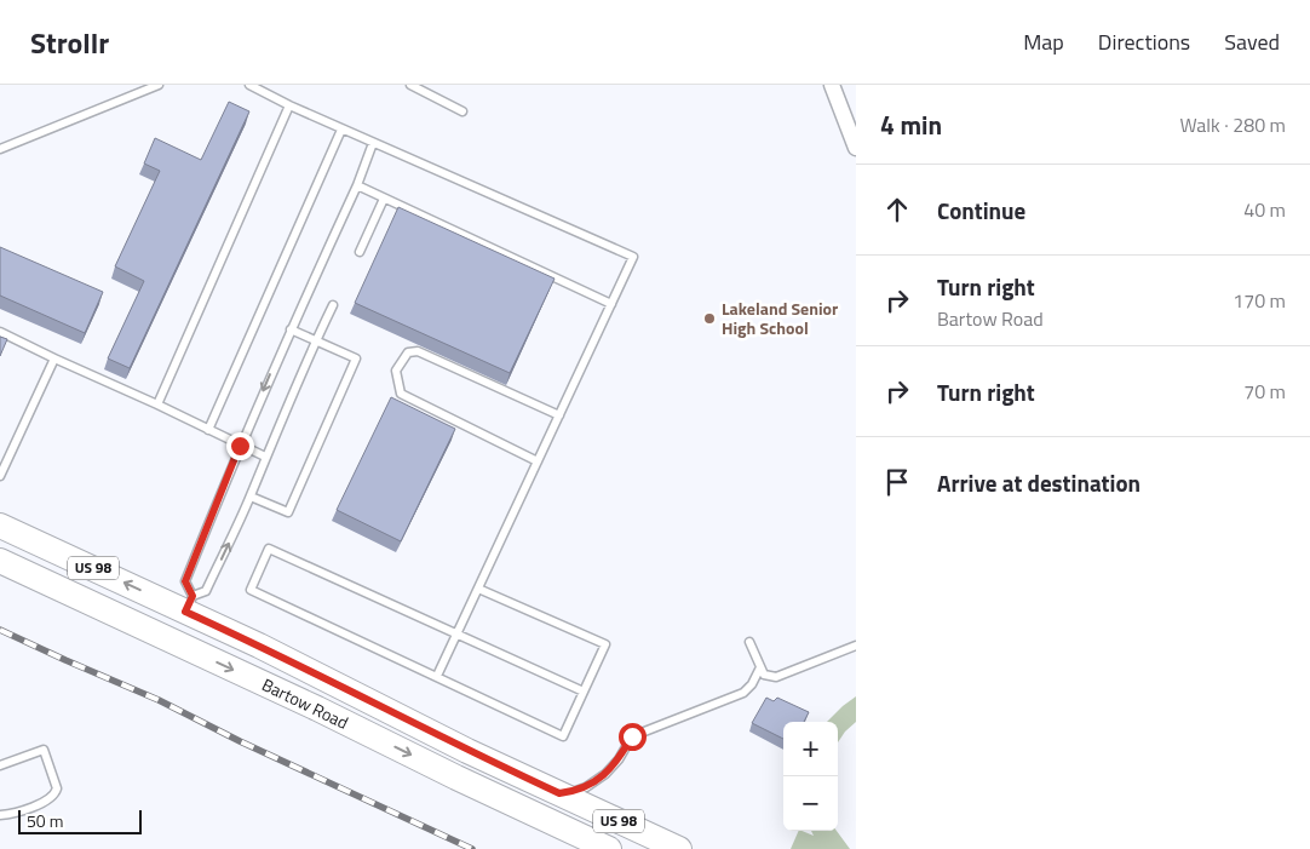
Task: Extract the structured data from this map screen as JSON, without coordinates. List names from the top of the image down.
{
  "streets": {
    "main road": ["US 98", "Bartow Road"]
  },
  "places": ["Lakeland Senior High School"],
  "scale_bar": "50 m",
  "page": {
    "header": "Strollr",
    "nav": ["Map", "Directions", "Saved"],
    "heading": ["4 min", "Walk · 280 m"],
    "list": [
      ["Continue", "40 m"],
      ["Turn right", "Bartow Road", "170 m"],
      ["Turn right", "70 m"],
      "Arrive at destination"
    ],
    "map_buttons": ["+", "−"],
    "scale": "50 m"
  }
}
